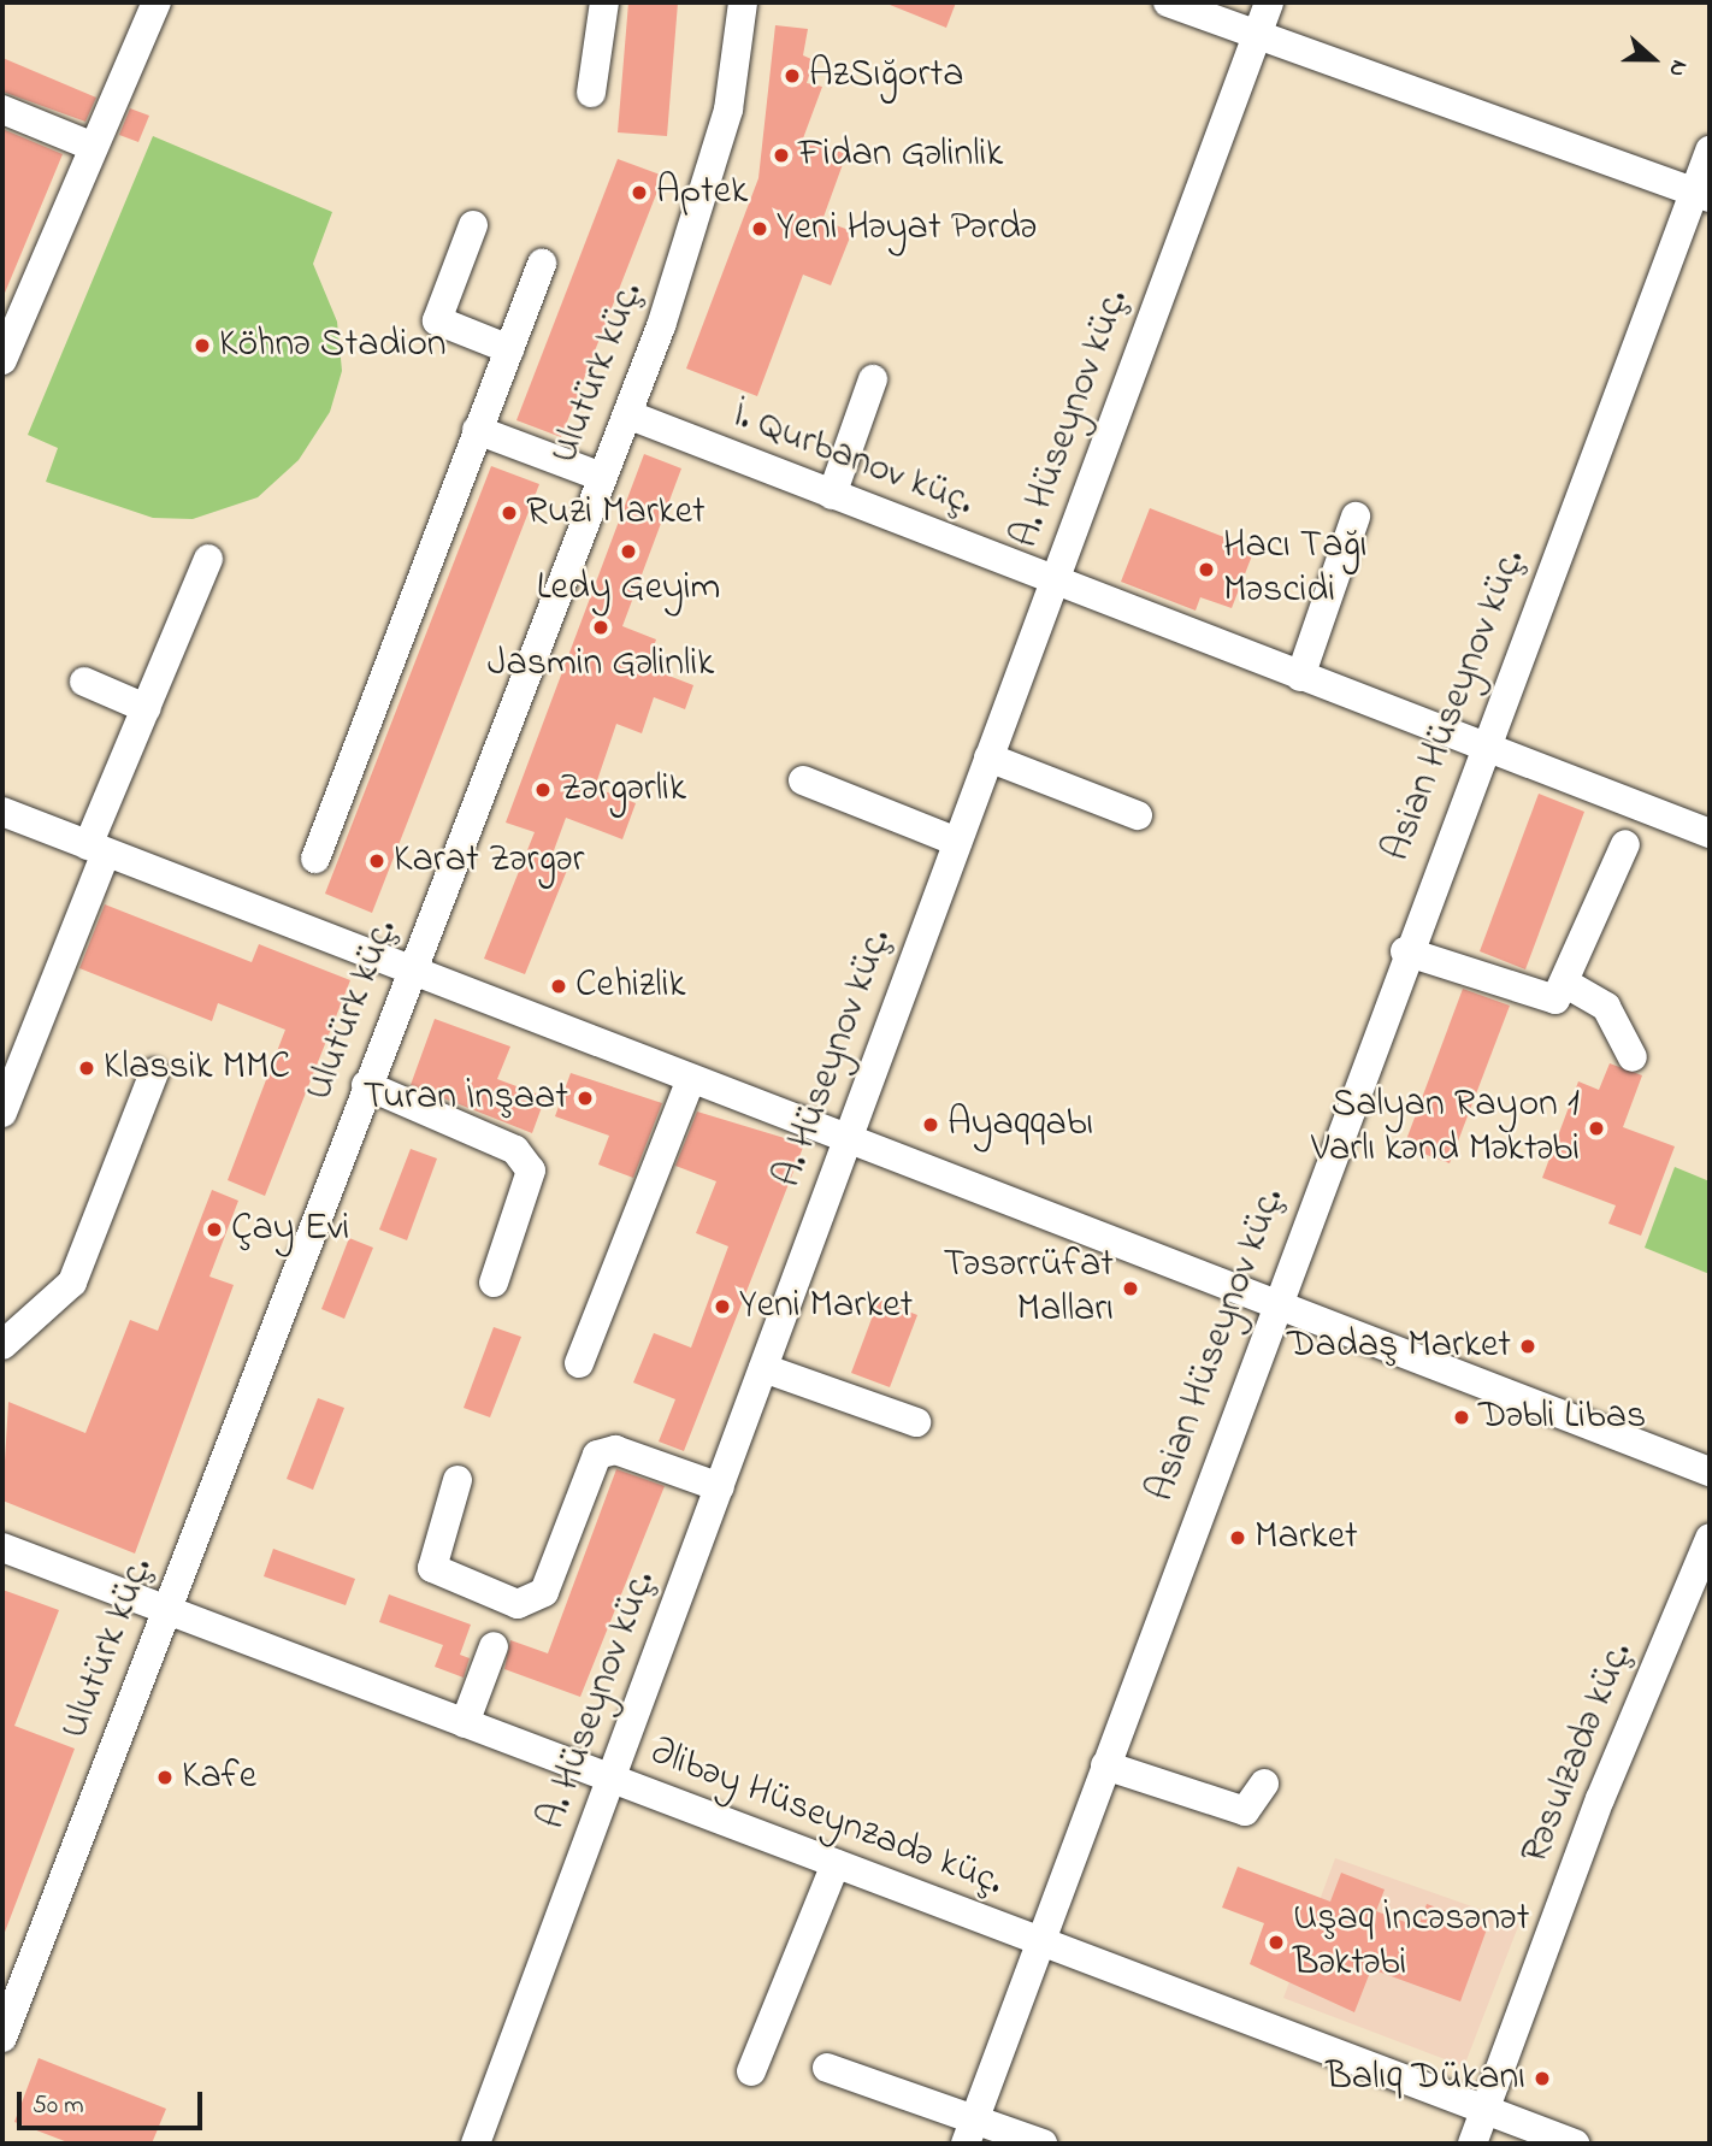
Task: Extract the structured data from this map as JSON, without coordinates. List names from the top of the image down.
{
  "streets": {
    "street": [
      "Ulutürk küç.",
      "A. Hüseynov küç.",
      "İ. Qurbanov küç.",
      "Asian Hüseynov küç.",
      "Rəsulzadə küç.",
      "Əlibəy Hüseynzadə küç."
    ]
  },
  "crossings": [
    ["Ulutürk küç.", "İ. Qurbanov küç."],
    ["Ulutürk küç.", "Əlibəy Hüseynzadə küç."],
    ["A. Hüseynov küç.", "İ. Qurbanov küç."],
    ["A. Hüseynov küç.", "Əlibəy Hüseynzadə küç."],
    ["İ. Qurbanov küç.", "Asian Hüseynov küç."],
    ["Asian Hüseynov küç.", "Əlibəy Hüseynzadə küç."],
    ["Rəsulzadə küç.", "Əlibəy Hüseynzadə küç."]
  ],
  "places": [
    "AzSığorta",
    "Fidan Gəlinlik",
    "Aptek",
    "Yeni Həyat Pərdə",
    "Köhnə Stadion",
    "Ruzi Market",
    "Ledy Geyim",
    "Hacı Tağı Məscidi",
    "Jasmin Gəlinlik",
    "Zərgərlik",
    "Karat Zərgər",
    "Cehizlik",
    "Klassik MMC",
    "Turan İnşaat",
    "Ayaqqabı",
    "Salyan Rayon 1 Varlı kənd Məktəbi",
    "Çay Evi",
    "Təsərrüfat Malları",
    "Yeni Market",
    "Dadaş Market",
    "Dəbli Libas",
    "Market",
    "Kafe",
    "Uşaq İncəsənət Bəktəbi",
    "Balıq Dükanı"
  ],
  "scale_bar": "50 m",
  "north": "right"
}
